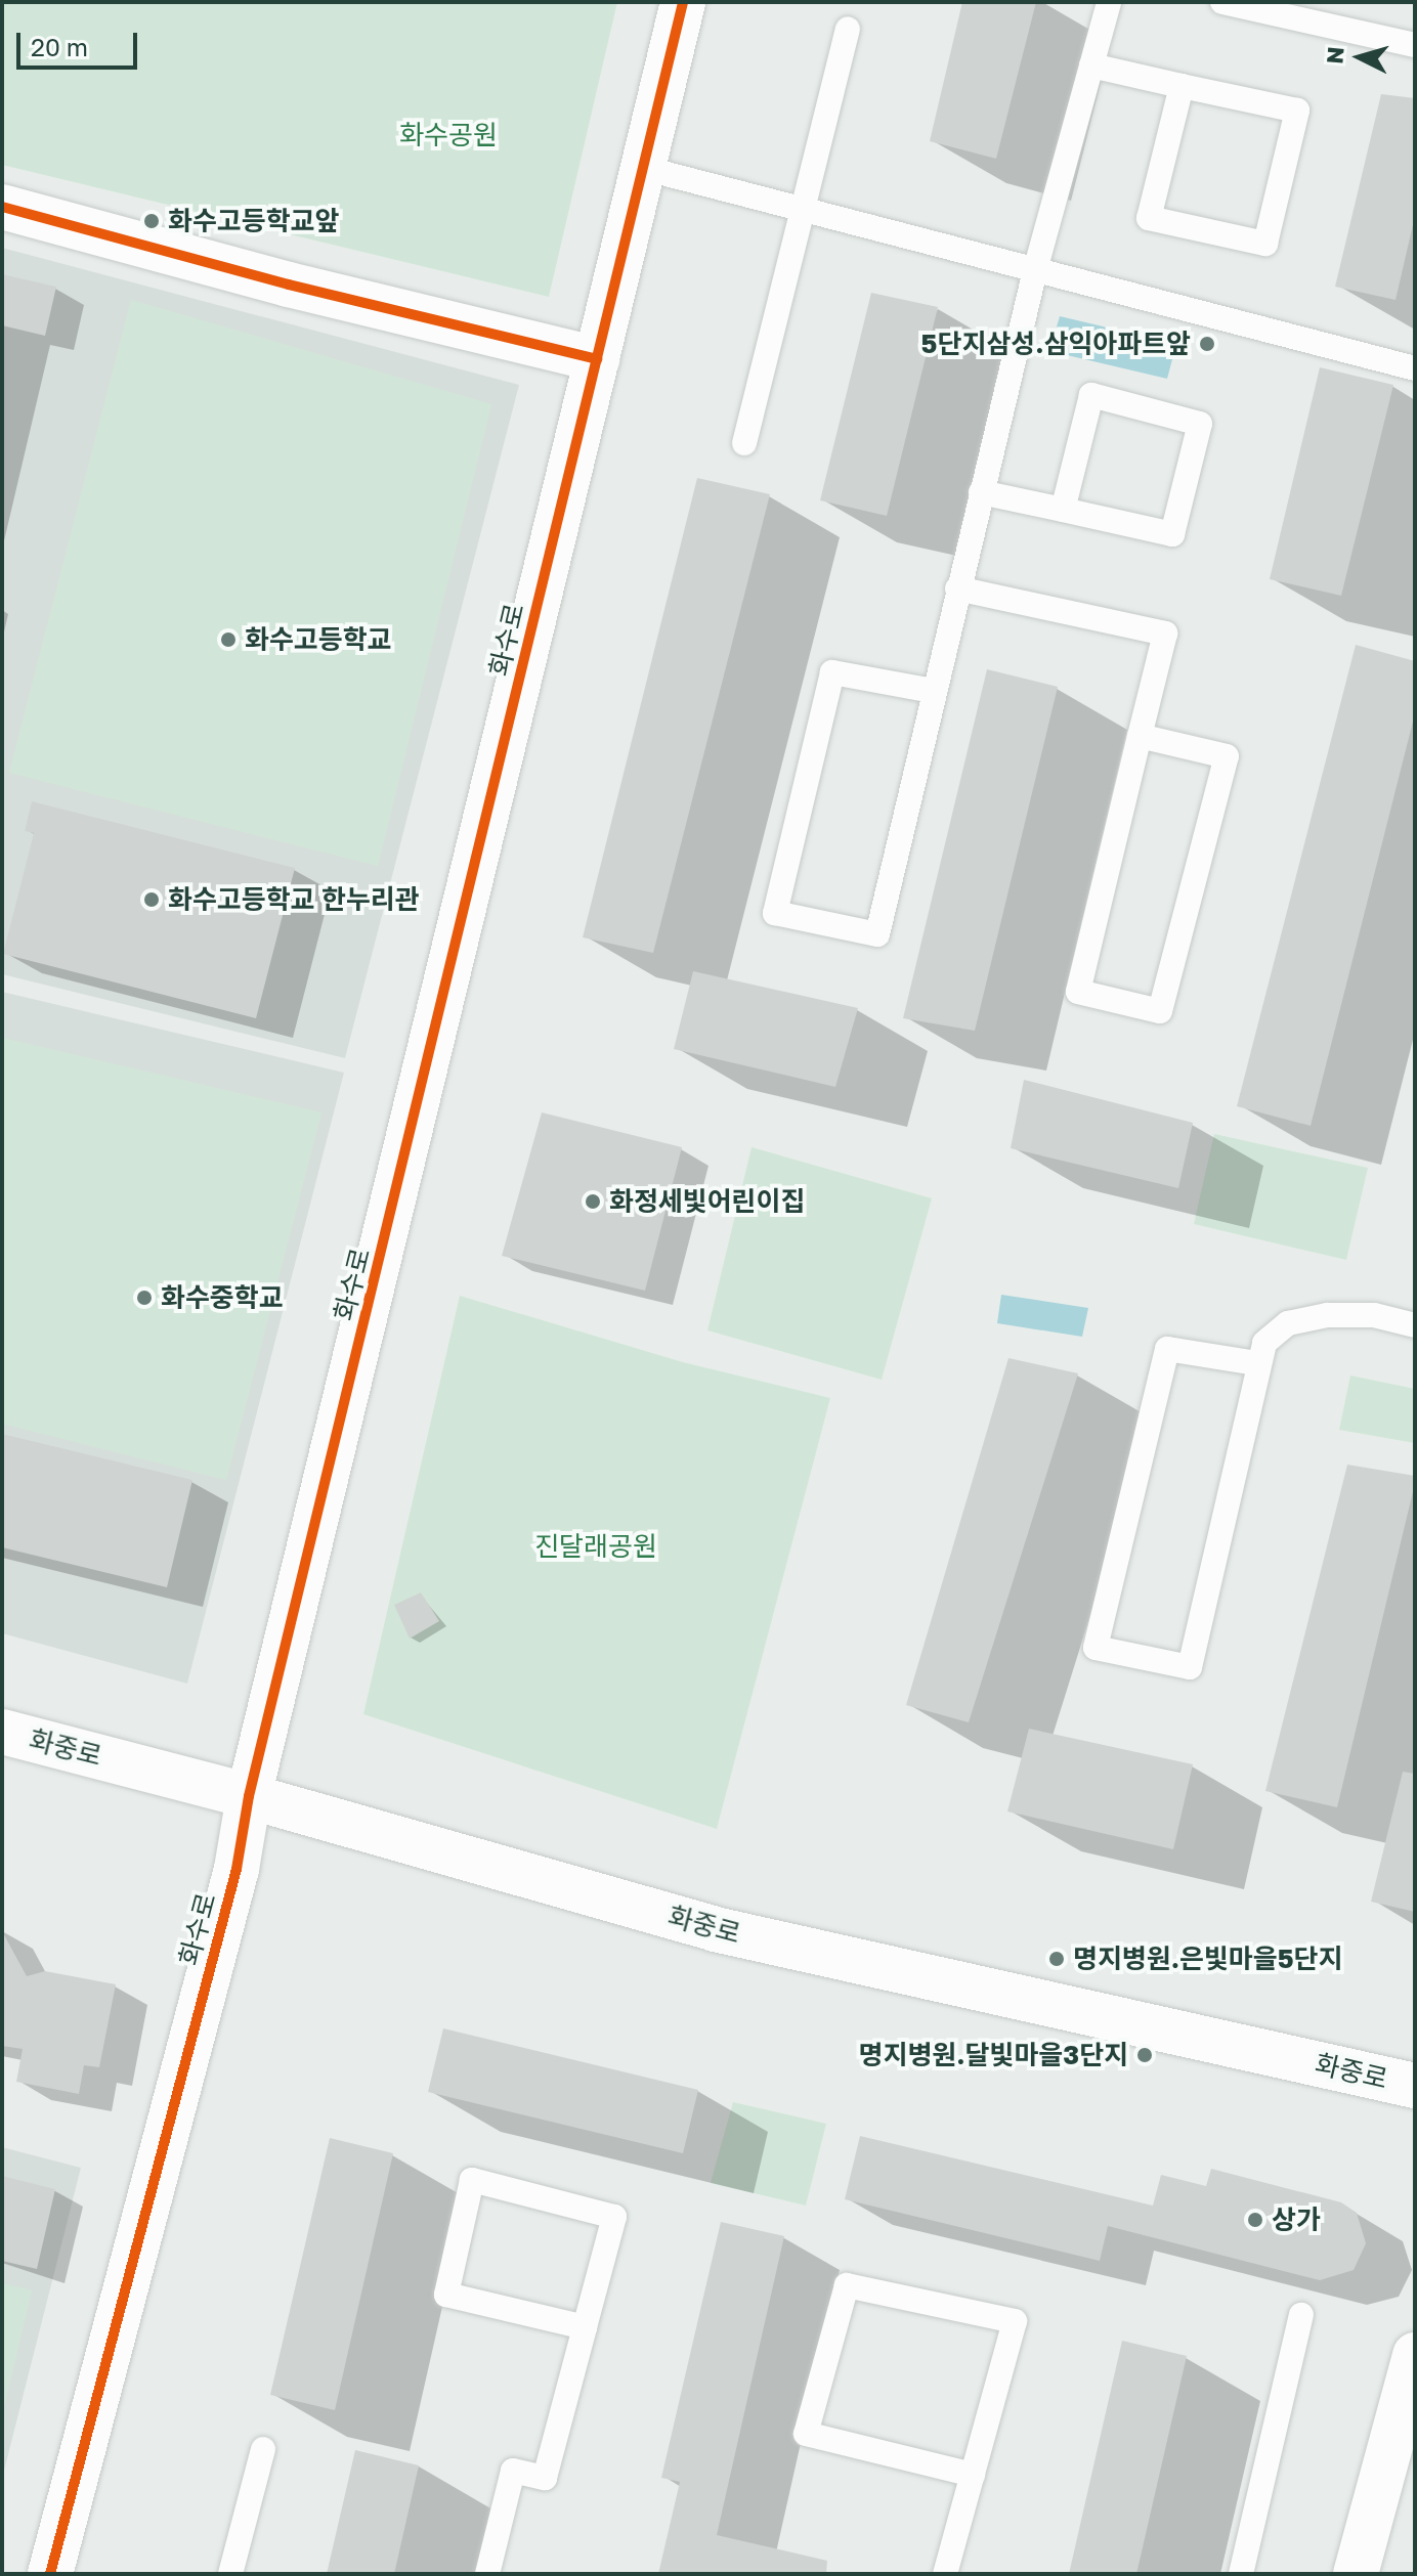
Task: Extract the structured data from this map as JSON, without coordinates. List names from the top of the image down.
{
  "streets": {
    "street": ["화수로", "화중로"]
  },
  "crossings": [
    ["화수로", "화중로"]
  ],
  "parks": ["화수공원", "진달래공원"],
  "places": [
    "화수고등학교앞",
    "5단지삼성.삼익아파트앞",
    "화수고등학교",
    "화수고등학교 한누리관",
    "화정세빛어린이집",
    "화수중학교",
    "명지병원.은빛마을5단지",
    "명지병원.달빛마을3단지",
    "상가"
  ],
  "scale_bar": "20 m",
  "north": "left"
}
